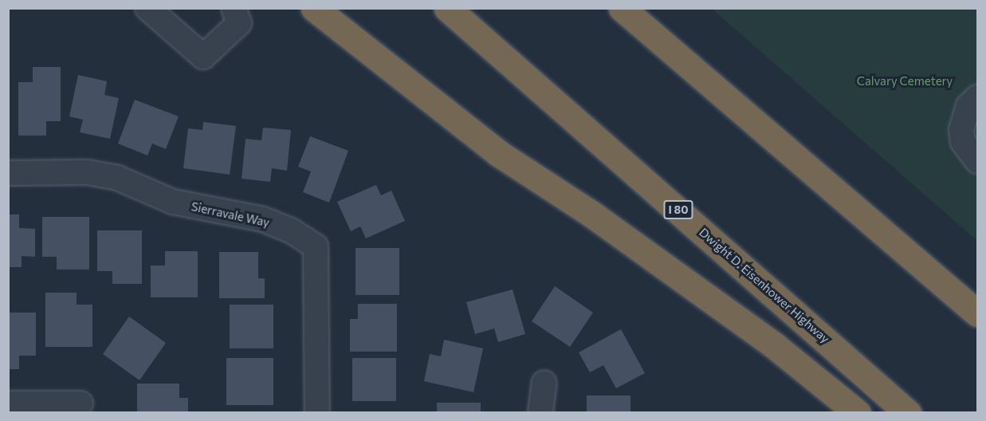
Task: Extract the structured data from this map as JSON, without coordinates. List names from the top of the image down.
{
  "streets": {
    "highway": ["I 80", "Dwight D. Eisenhower Highway"],
    "street": ["Sierravale Way"]
  },
  "parks": ["Calvary Cemetery"]
}
